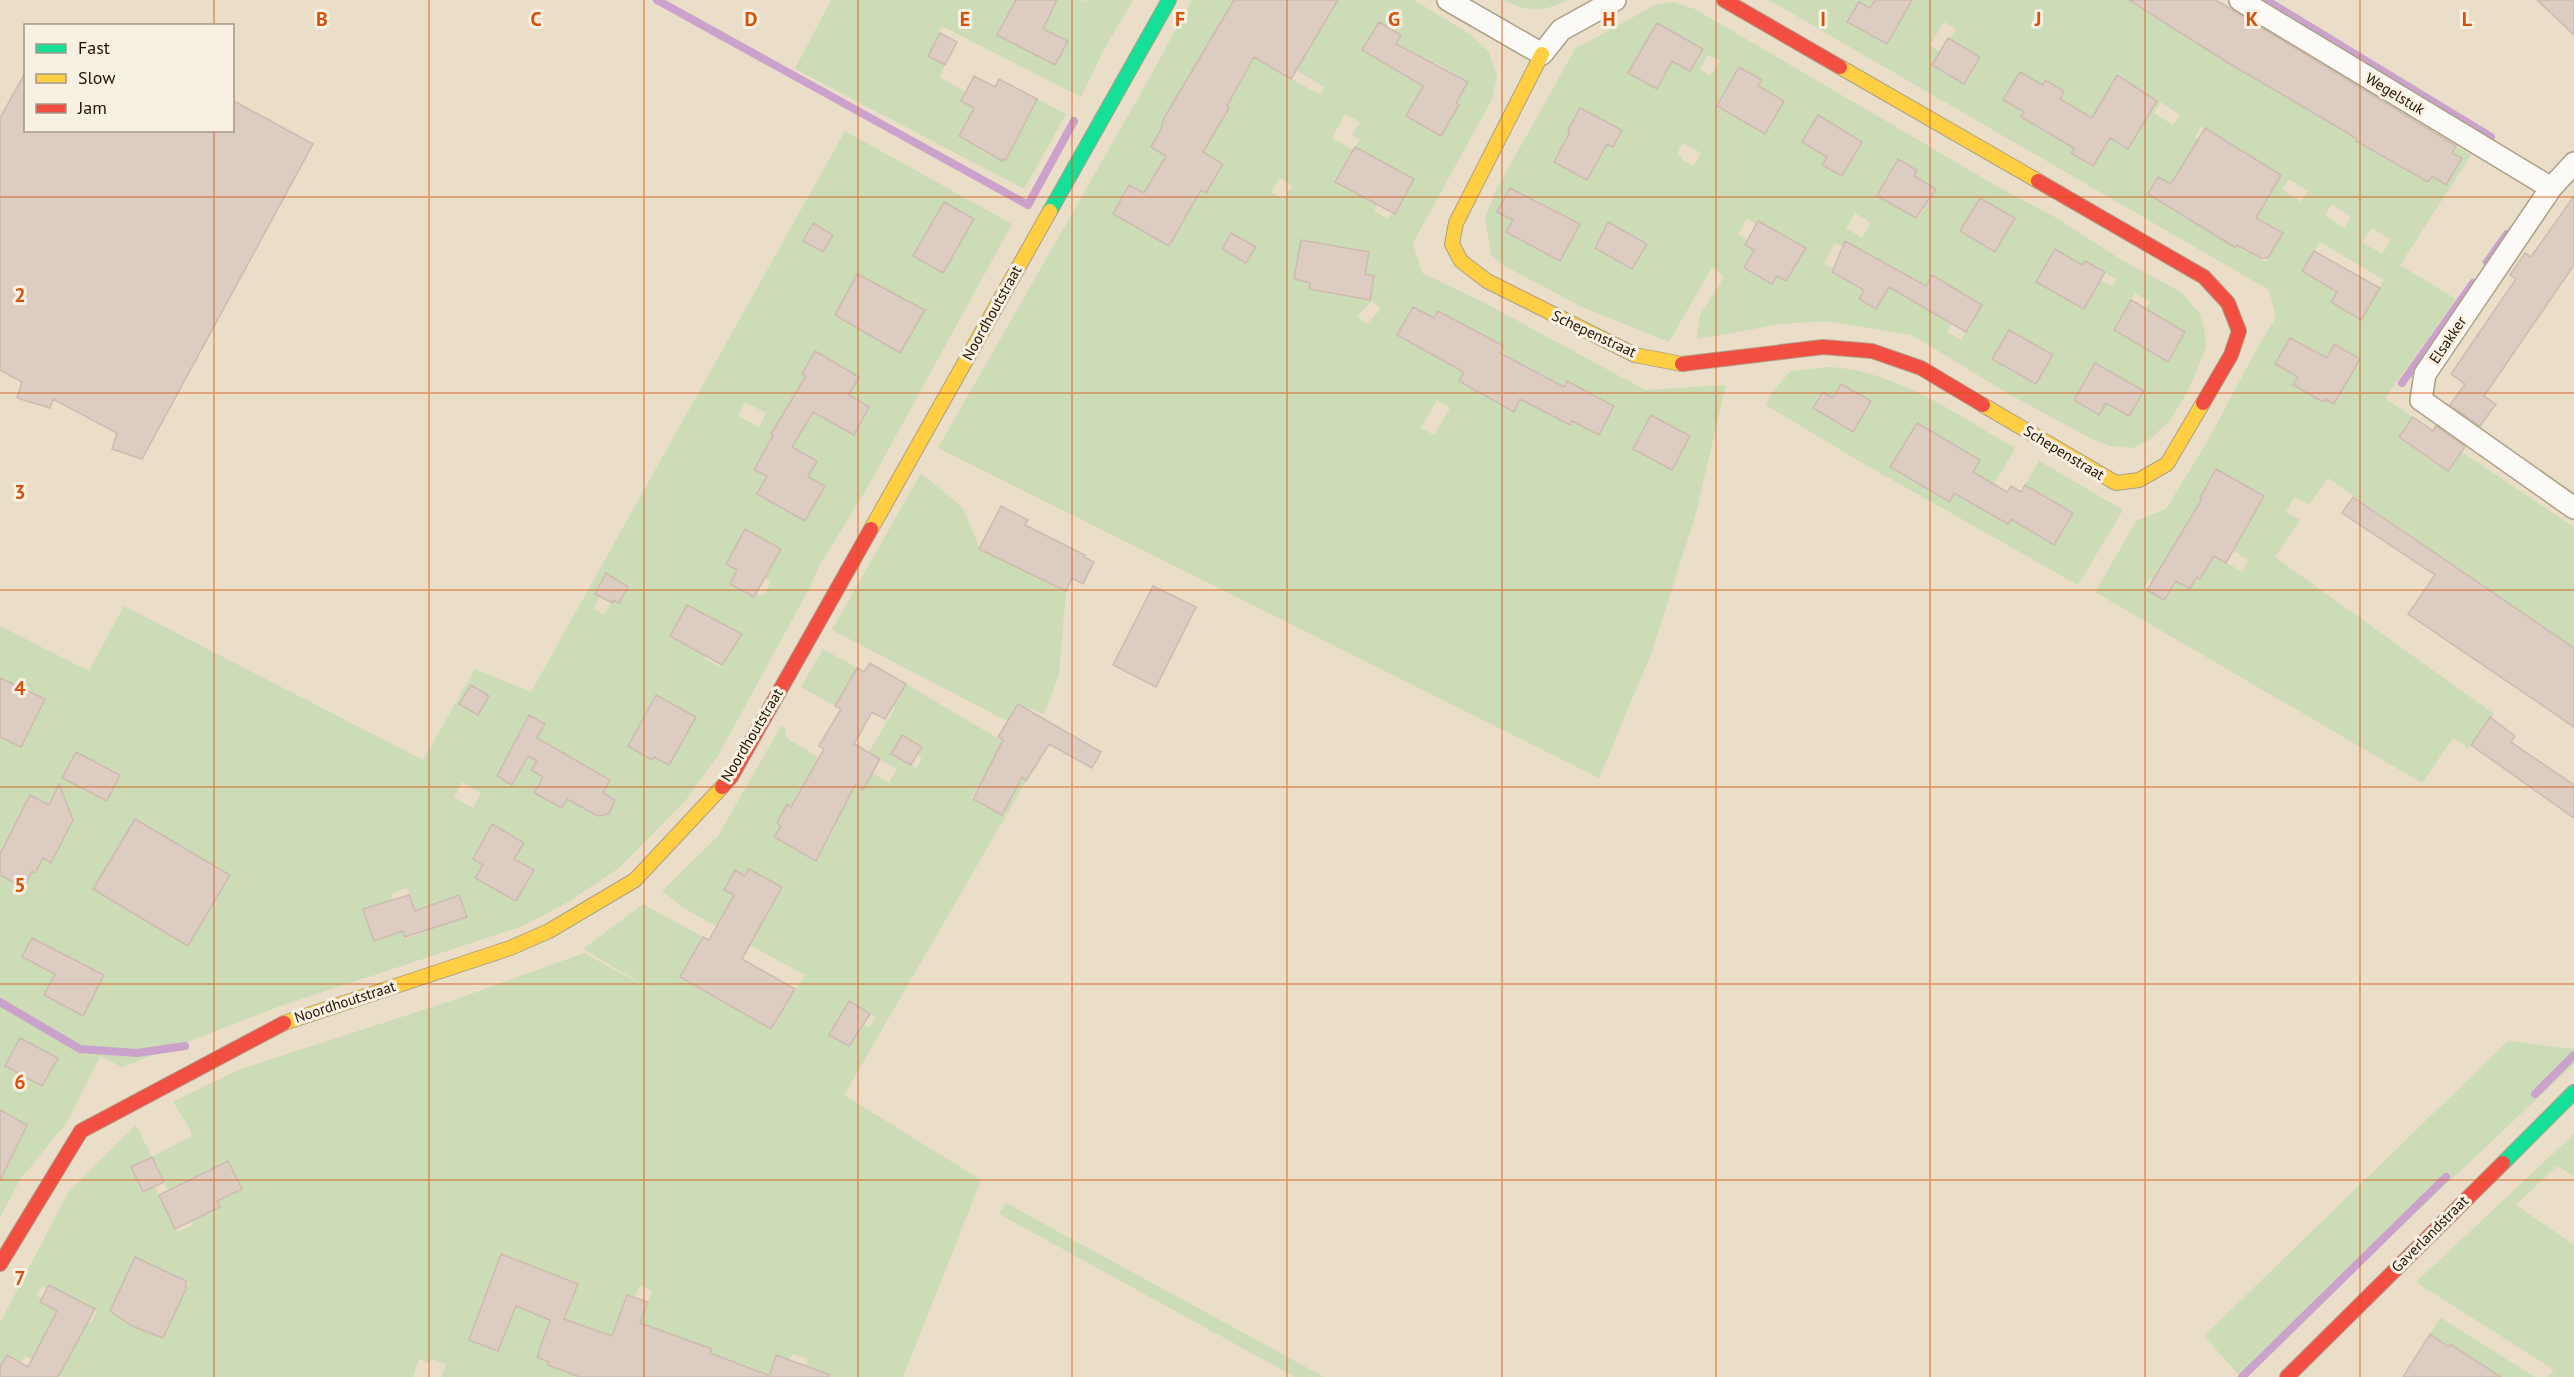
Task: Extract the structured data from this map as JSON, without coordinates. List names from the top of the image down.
{
  "streets": {
    "street": [
      "Wegelstuk",
      "Noordhoutstraat",
      "Schepenstraat",
      "Elsakker",
      "Gaverlandstraat"
    ]
  },
  "crossings": [
    ["Wegelstuk", "Elsakker"]
  ],
  "legend": ["Fast", "Slow", "Jam"],
  "grid": {
    "columns": [
      "B",
      "C",
      "D",
      "E",
      "F",
      "G",
      "H",
      "I",
      "J",
      "K",
      "L"
    ],
    "rows": [
      "2",
      "3",
      "4",
      "5",
      "6",
      "7"
    ]
  }
}
